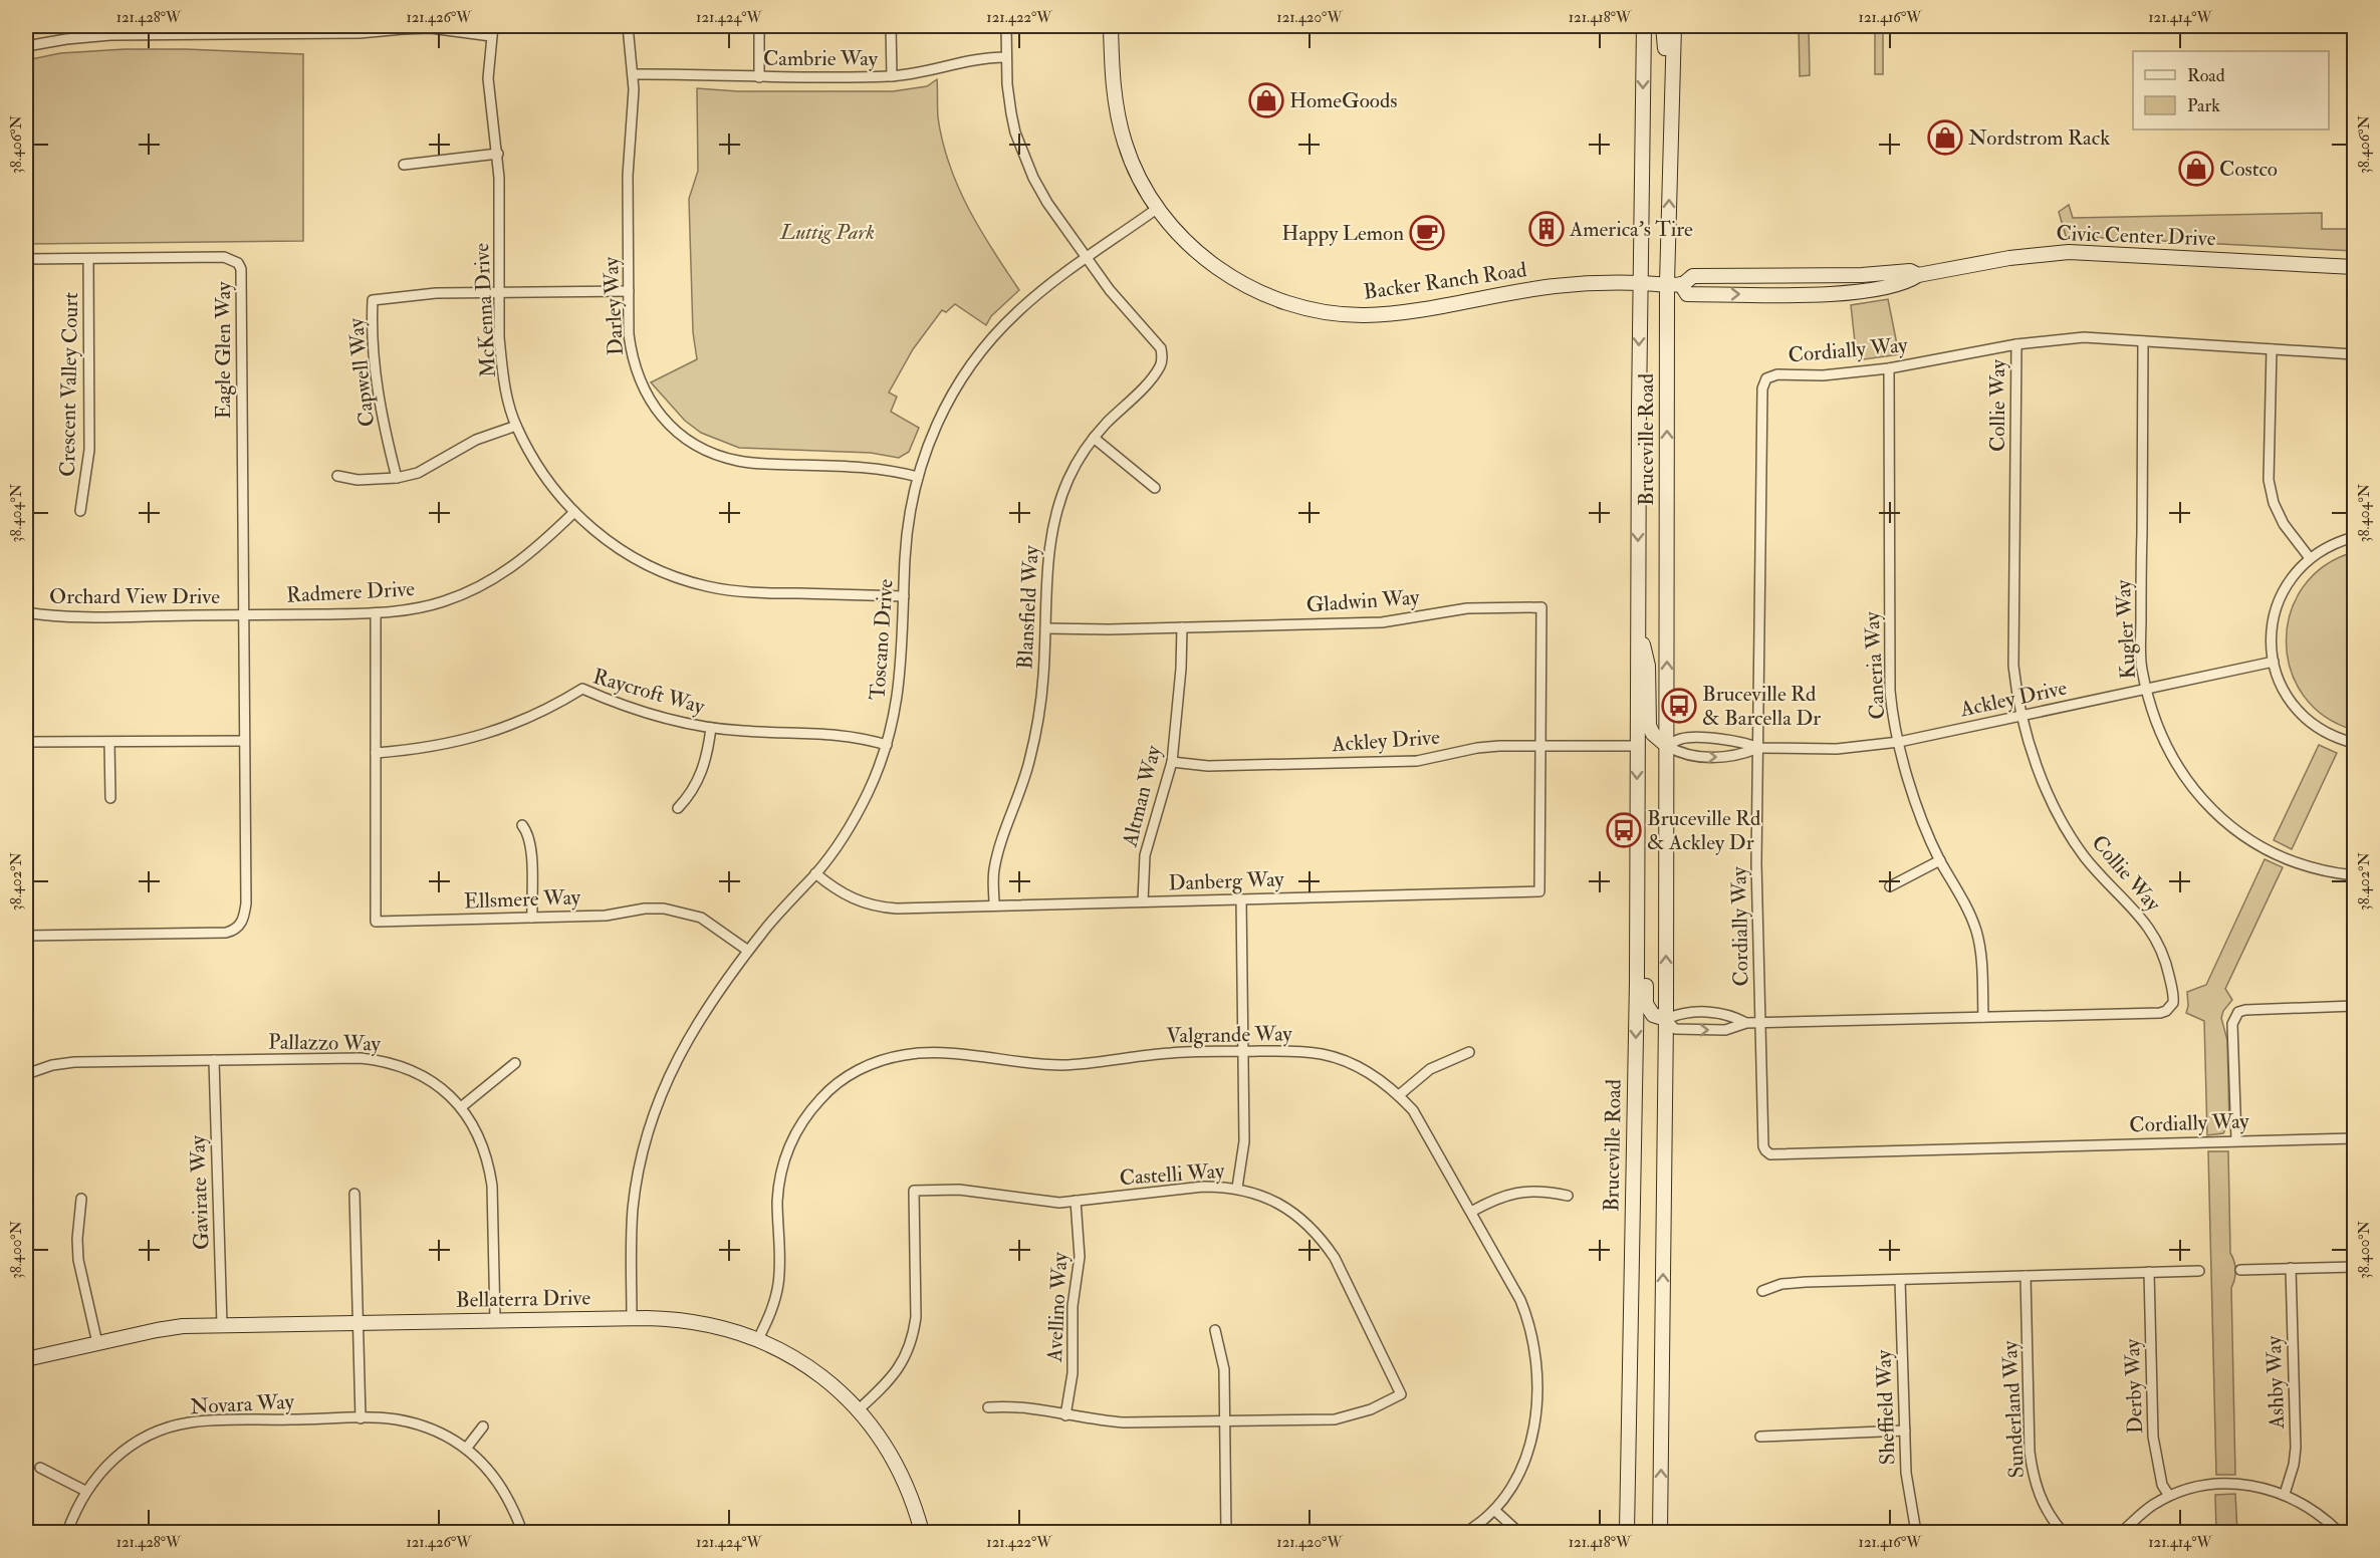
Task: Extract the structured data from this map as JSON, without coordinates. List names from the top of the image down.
{
  "streets": {
    "main road": [
      "Civic Center Drive",
      "Backer Ranch Road",
      "Bruceville Road",
      "Bellaterra Drive"
    ],
    "street": [
      "Cambrie Way",
      "Darley Way",
      "McKenna Drive",
      "Eagle Glen Way",
      "Cordially Way",
      "Capwell Way",
      "Crescent Valley Court",
      "Collie Way",
      "Radmere Drive",
      "Orchard View Drive",
      "Gladwin Way",
      "Blansfield Way",
      "Kugler Way",
      "Toscano Drive",
      "Caneria Way",
      "Raycroft Way",
      "Ackley Drive",
      "Altman Way",
      "Danberg Way",
      "Ellsmere Way",
      "Valgrande Way",
      "Pallazzo Way",
      "Castelli Way",
      "Gavirate Way",
      "Avellino Way",
      "Ashby Way",
      "Derby Way",
      "Novara Way",
      "Sheffield Way",
      "Sunderland Way"
    ]
  },
  "crossings": [
    ["Cambrie Way", "Darley Way"],
    ["Civic Center Drive", "Backer Ranch Road"],
    ["Civic Center Drive", "Bruceville Road"],
    ["Backer Ranch Road", "Bruceville Road"],
    ["Backer Ranch Road", "Toscano Drive"],
    ["Darley Way", "Capwell Way"],
    ["Darley Way", "Toscano Drive"],
    ["McKenna Drive", "Capwell Way"],
    ["McKenna Drive", "Radmere Drive"],
    ["McKenna Drive", "Toscano Drive"],
    ["Eagle Glen Way", "Crescent Valley Court"],
    ["Eagle Glen Way", "Radmere Drive"],
    ["Eagle Glen Way", "Orchard View Drive"],
    ["Cordially Way", "Collie Way"],
    ["Cordially Way", "Kugler Way"],
    ["Cordially Way", "Caneria Way"],
    ["Cordially Way", "Ackley Drive"],
    ["Collie Way", "Bruceville Road"],
    ["Collie Way", "Caneria Way"],
    ["Collie Way", "Ackley Drive"],
    ["Bruceville Road", "Ackley Drive"],
    ["Radmere Drive", "Orchard View Drive"],
    ["Radmere Drive", "Ellsmere Way"],
    ["Gladwin Way", "Blansfield Way"],
    ["Gladwin Way", "Ackley Drive"],
    ["Gladwin Way", "Altman Way"],
    ["Gladwin Way", "Danberg Way"],
    ["Blansfield Way", "Toscano Drive"],
    ["Blansfield Way", "Danberg Way"],
    ["Kugler Way", "Ackley Drive"],
    ["Toscano Drive", "Raycroft Way"],
    ["Toscano Drive", "Danberg Way"],
    ["Toscano Drive", "Ellsmere Way"],
    ["Toscano Drive", "Bellaterra Drive"],
    ["Caneria Way", "Ackley Drive"],
    ["Raycroft Way", "Ellsmere Way"],
    ["Ackley Drive", "Altman Way"],
    ["Ackley Drive", "Danberg Way"],
    ["Altman Way", "Danberg Way"],
    ["Valgrande Way", "Bellaterra Drive"],
    ["Pallazzo Way", "Gavirate Way"],
    ["Pallazzo Way", "Bellaterra Drive"],
    ["Castelli Way", "Bellaterra Drive"],
    ["Castelli Way", "Avellino Way"],
    ["Gavirate Way", "Bellaterra Drive"]
  ],
  "parks": ["Luttig Park"],
  "places": {
    "shop": ["HomeGoods", "Nordstrom Rack", "Costco"],
    "building": ["America's Tire"],
    "cafe": ["Happy Lemon"],
    "bus stop": ["Bruceville Rd & Barcella Dr", "Bruceville Rd & Ackley Dr"]
  },
  "legend": ["Road", "Park"],
  "coordinates": [
    "121.428°W",
    "121.426°W",
    "121.424°W",
    "121.422°W",
    "121.420°W",
    "121.418°W",
    "121.416°W",
    "121.414°W",
    "38.406°N",
    "38.404°N",
    "38.402°N",
    "38.400°N"
  ]
}
